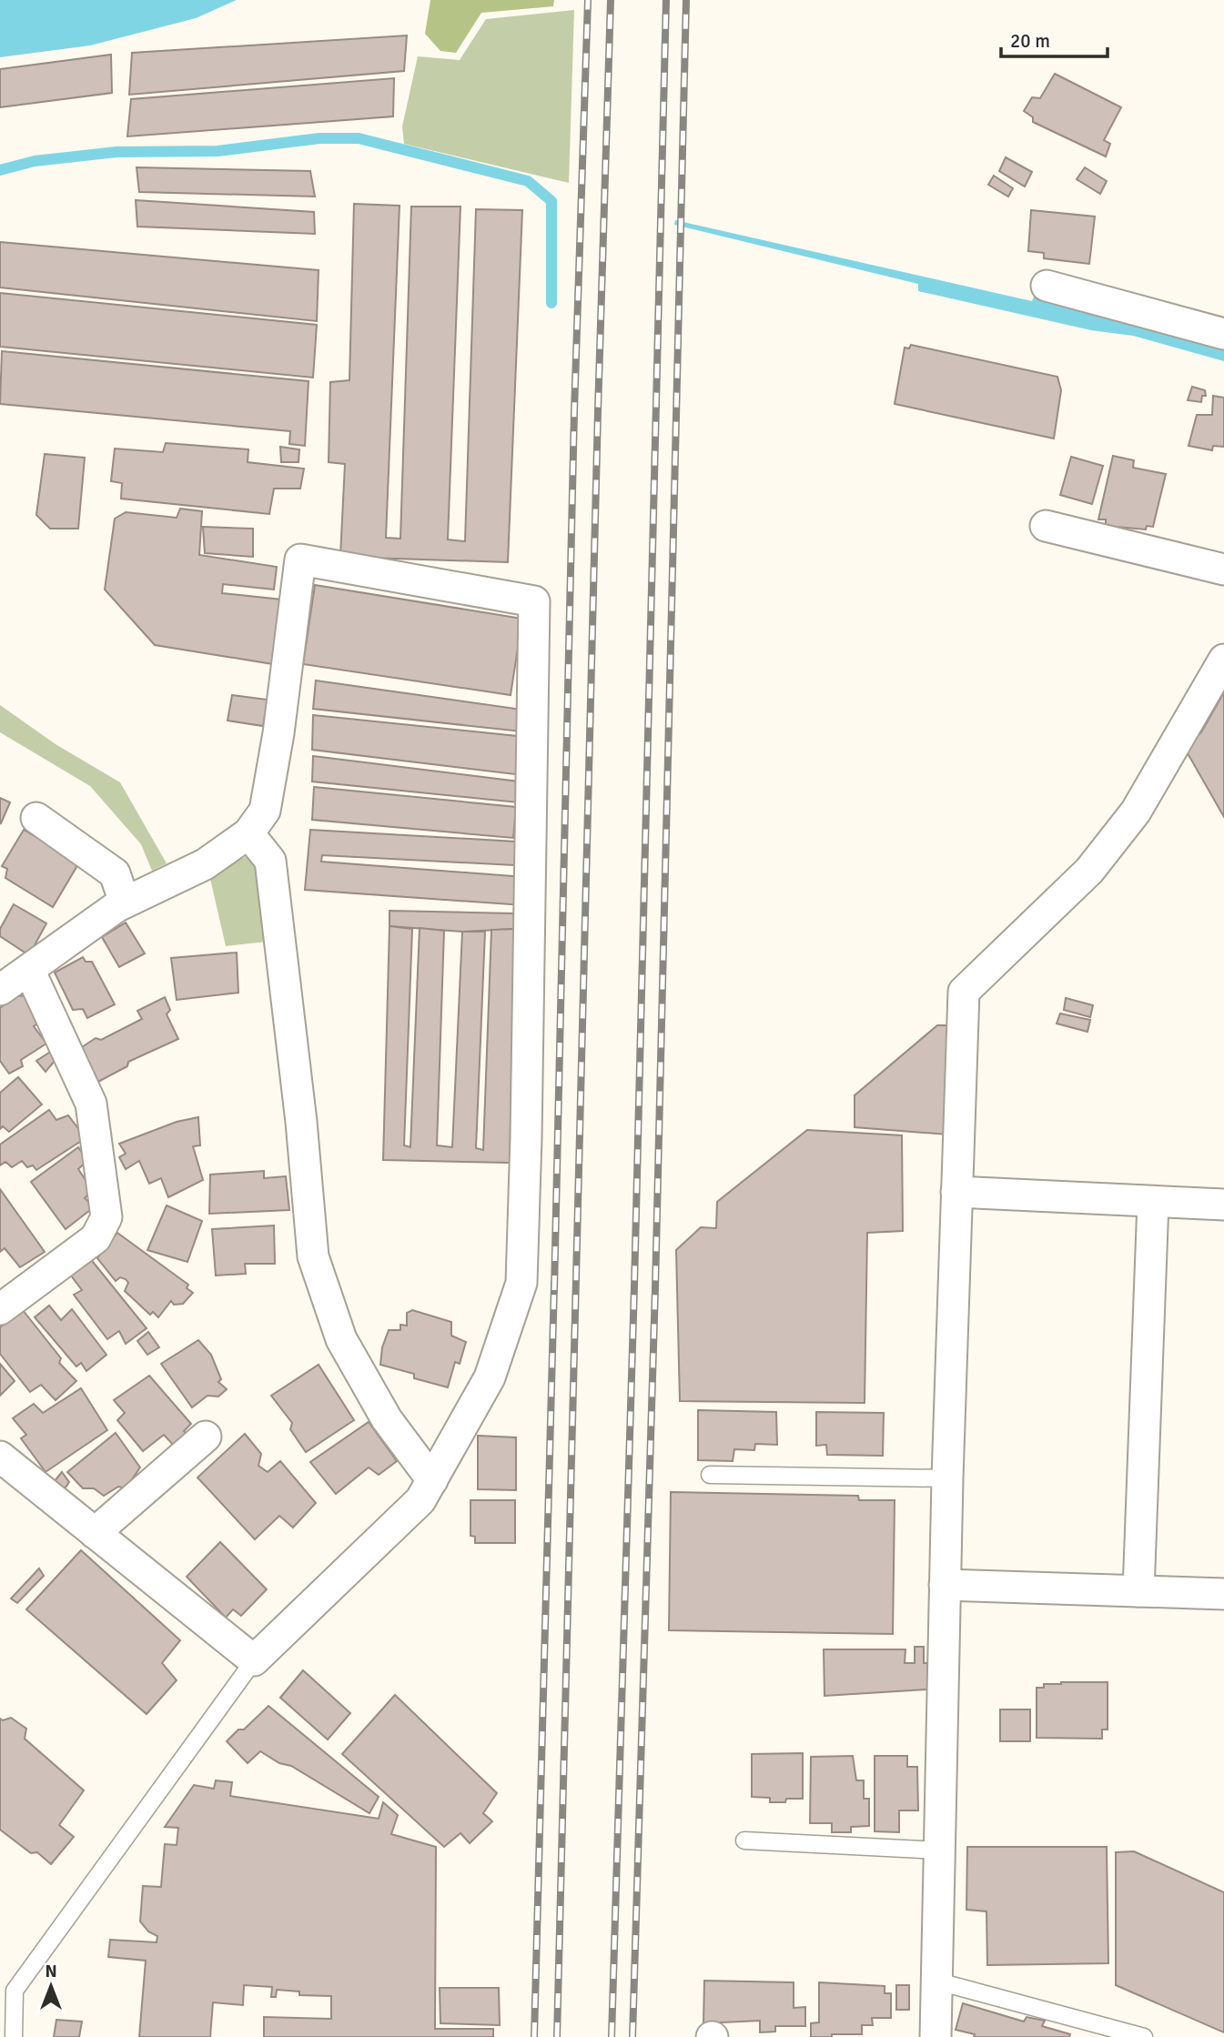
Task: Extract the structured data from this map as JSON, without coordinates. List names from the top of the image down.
{
  "scale_bar": "20 m",
  "north": "top"
}
